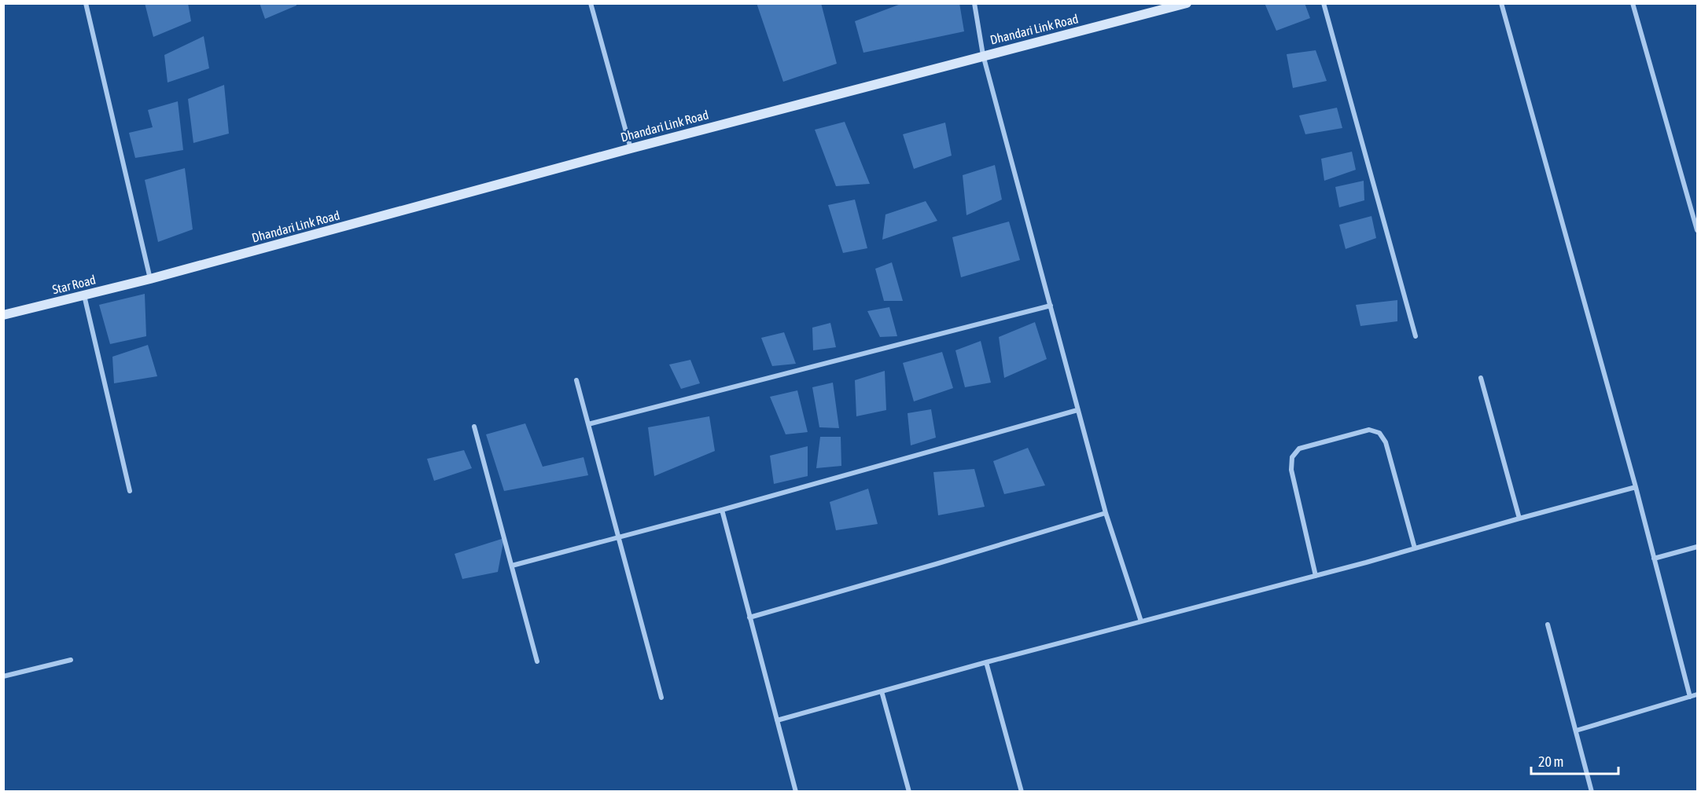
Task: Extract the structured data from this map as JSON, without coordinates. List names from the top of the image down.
{
  "streets": {
    "street": ["Dhandari Link Road", "Star Road"]
  },
  "crossings": [
    ["Dhandari Link Road", "Star Road"]
  ],
  "scale_bar": "20 m"
}
